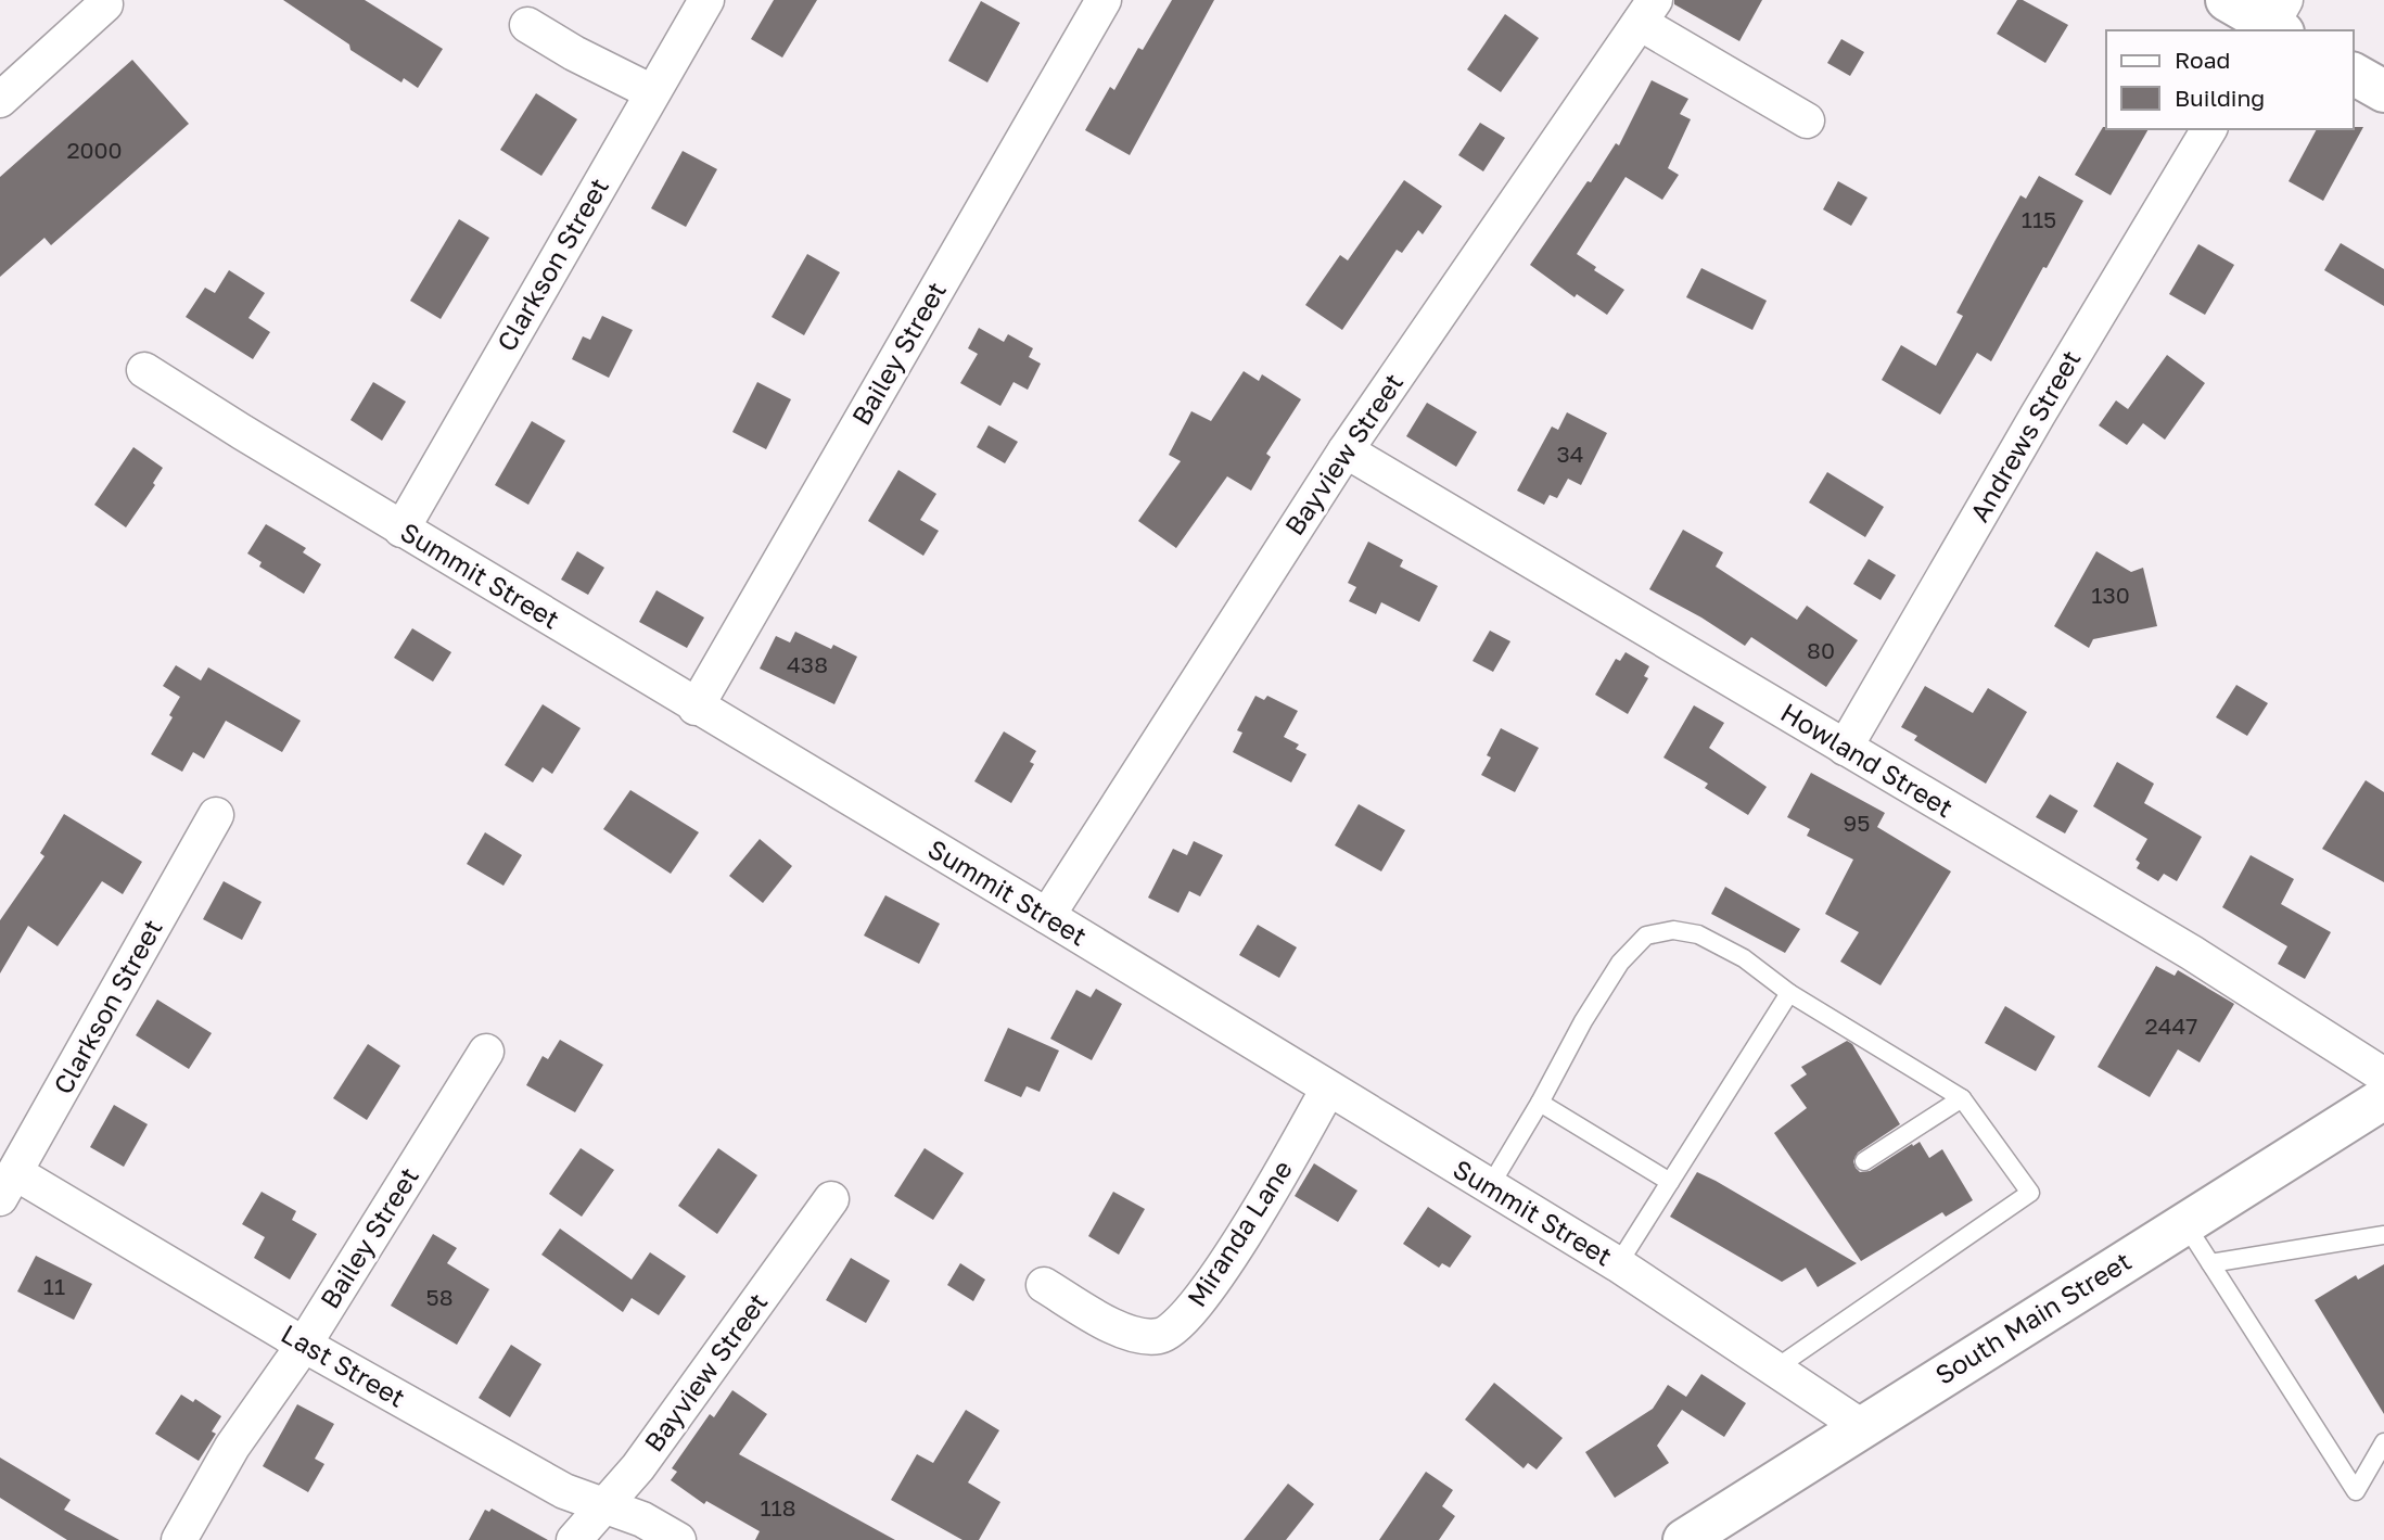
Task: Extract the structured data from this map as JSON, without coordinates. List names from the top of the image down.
{
  "streets": {
    "main road": ["South Main Street"],
    "street": [
      "Clarkson Street",
      "Bailey Street",
      "Andrews Street",
      "Bayview Street",
      "Summit Street",
      "Howland Street",
      "Miranda Lane",
      "Last Street"
    ]
  },
  "crossings": [
    ["Clarkson Street", "Summit Street"],
    ["Clarkson Street", "Last Street"],
    ["Bailey Street", "Summit Street"],
    ["Bailey Street", "Last Street"],
    ["Andrews Street", "Howland Street"],
    ["Bayview Street", "Summit Street"],
    ["Bayview Street", "Howland Street"],
    ["Bayview Street", "Last Street"],
    ["Summit Street", "Miranda Lane"],
    ["Summit Street", "South Main Street"]
  ],
  "house_numbers": [
    "2000",
    "115",
    "34",
    "130",
    "80",
    "438",
    "95",
    "2447",
    "11",
    "58",
    "118"
  ],
  "legend": ["Road", "Building"]
}
